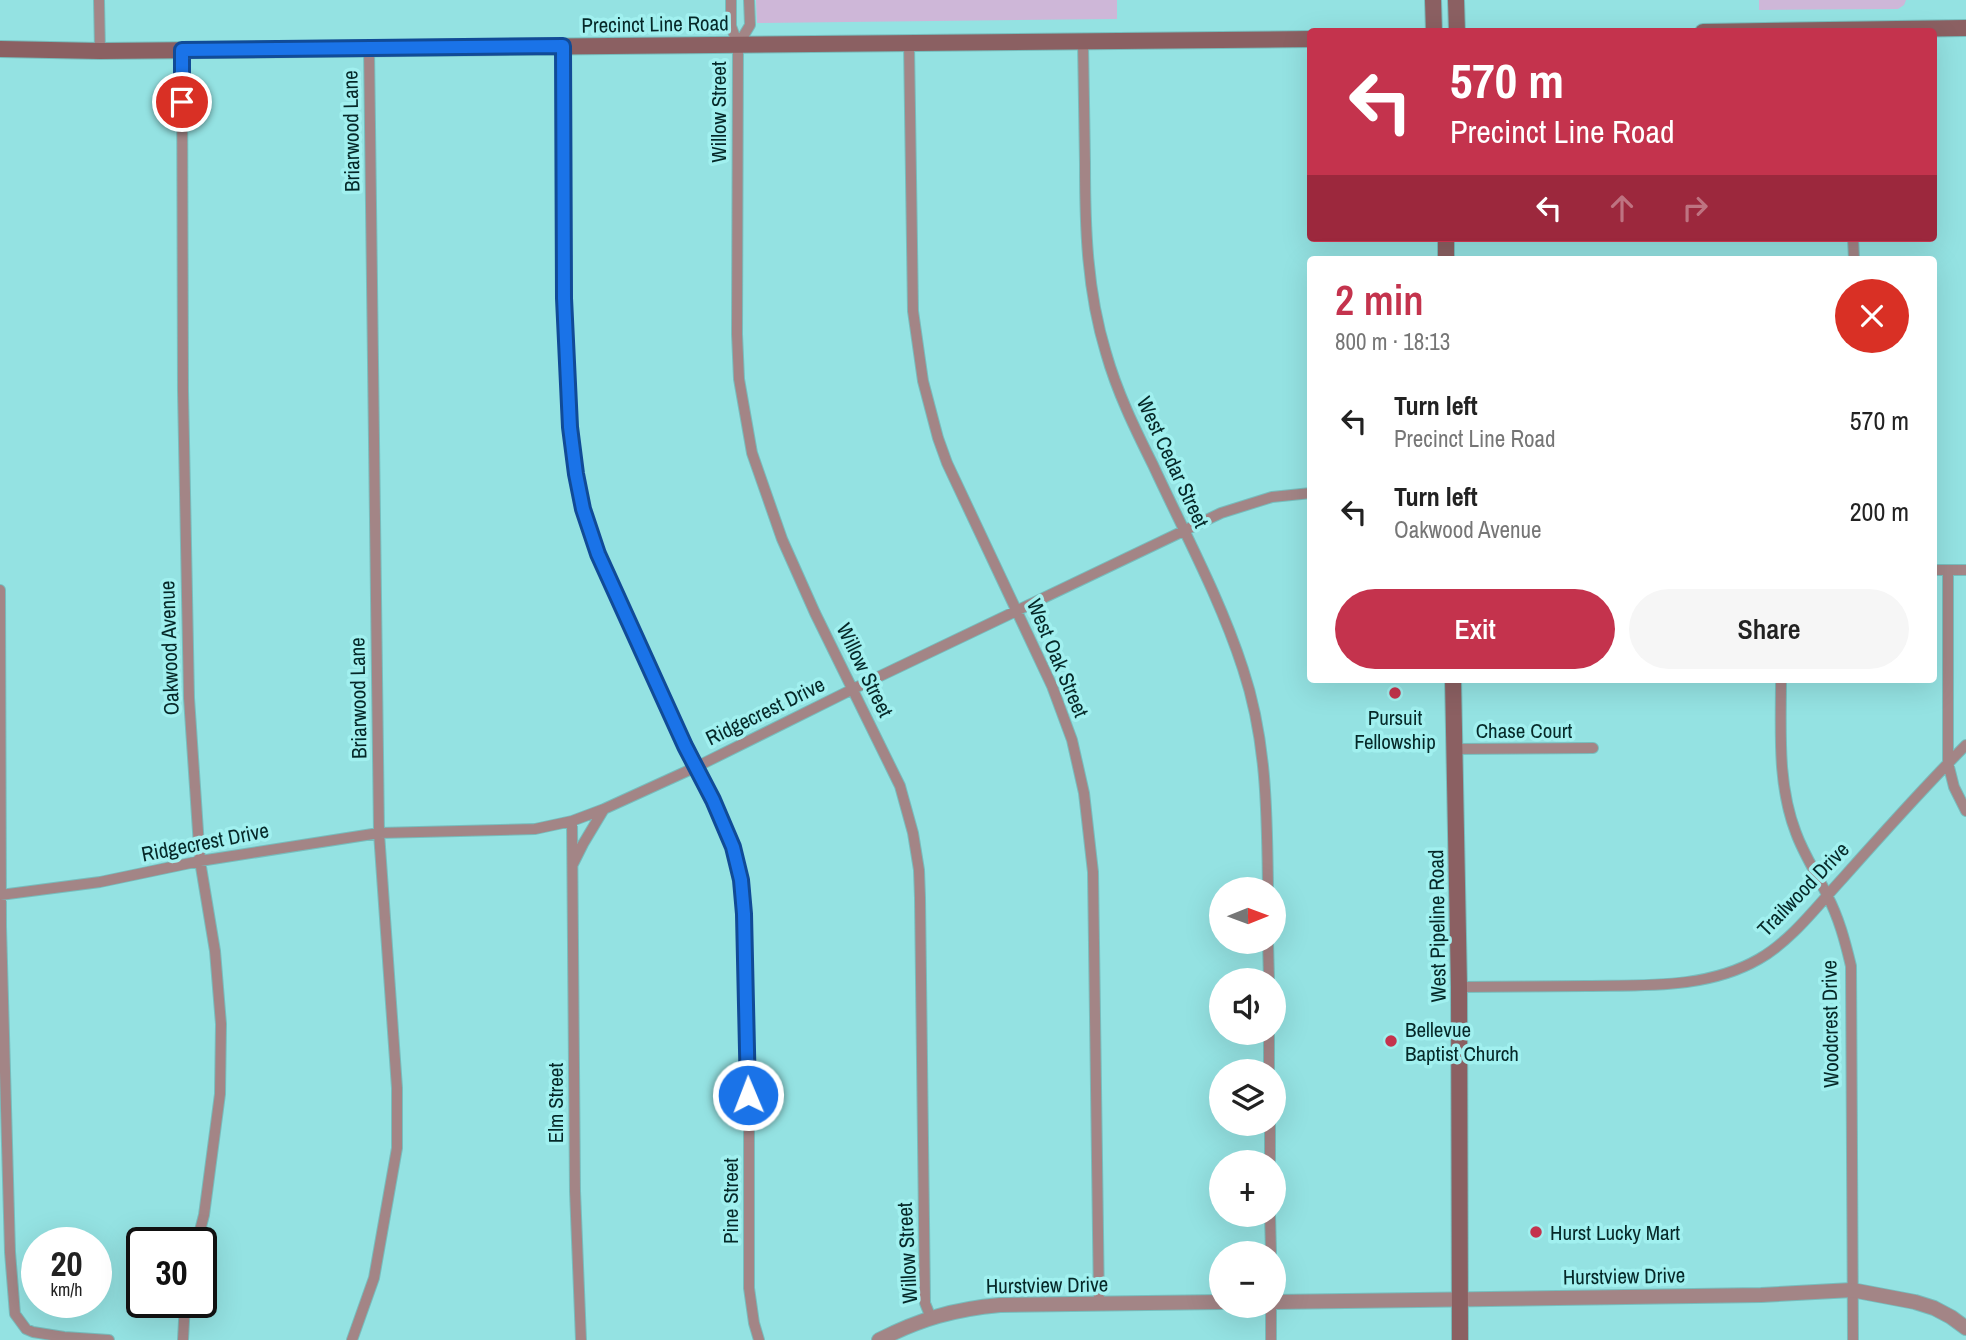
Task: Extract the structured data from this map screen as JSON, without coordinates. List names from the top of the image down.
{
  "streets": {
    "main road": ["Precinct Line Road", "West Pipeline Road"],
    "street": [
      "Willow Street",
      "Briarwood Lane",
      "West Cedar Street",
      "Oakwood Avenue",
      "West Oak Street",
      "Ridgecrest Drive",
      "Chase Court",
      "Trailwood Drive",
      "Woodcrest Drive",
      "Elm Street",
      "Pine Street",
      "Hurstview Drive"
    ]
  },
  "crossings": [
    ["Precinct Line Road", "Willow Street"],
    ["Precinct Line Road", "Briarwood Lane"],
    ["Precinct Line Road", "West Cedar Street"],
    ["Precinct Line Road", "Oakwood Avenue"],
    ["Precinct Line Road", "West Oak Street"],
    ["Precinct Line Road", "Pine Street"],
    ["Willow Street", "Ridgecrest Drive"],
    ["Willow Street", "Hurstview Drive"],
    ["Briarwood Lane", "Ridgecrest Drive"],
    ["West Cedar Street", "Ridgecrest Drive"],
    ["Oakwood Avenue", "Ridgecrest Drive"],
    ["West Oak Street", "Ridgecrest Drive"],
    ["West Oak Street", "Hurstview Drive"],
    ["Ridgecrest Drive", "Elm Street"],
    ["Ridgecrest Drive", "Pine Street"],
    ["Chase Court", "West Pipeline Road"],
    ["Trailwood Drive", "West Pipeline Road"],
    ["Trailwood Drive", "Woodcrest Drive"],
    ["West Pipeline Road", "Hurstview Drive"],
    ["Woodcrest Drive", "Hurstview Drive"]
  ],
  "places": ["Pursuit Fellowship", "Bellevue Baptist Church", "Hurst Lucky Mart"],
  "north": "right",
  "page": {
    "turn": ["570 m", "Precinct Line Road"],
    "heading": ["2 min", "800 m · 18:13"],
    "list": [
      {
        "name": "Turn left",
        "note": "Precinct Line Road",
        "value": "570 m"
      },
      {
        "name": "Turn left",
        "note": "Oakwood Avenue",
        "value": "200 m"
      }
    ],
    "buttons": ["Exit", "Share"],
    "map_buttons": ["+", "−"],
    "speed": "20 km/h",
    "limit": "30"
  }
}
